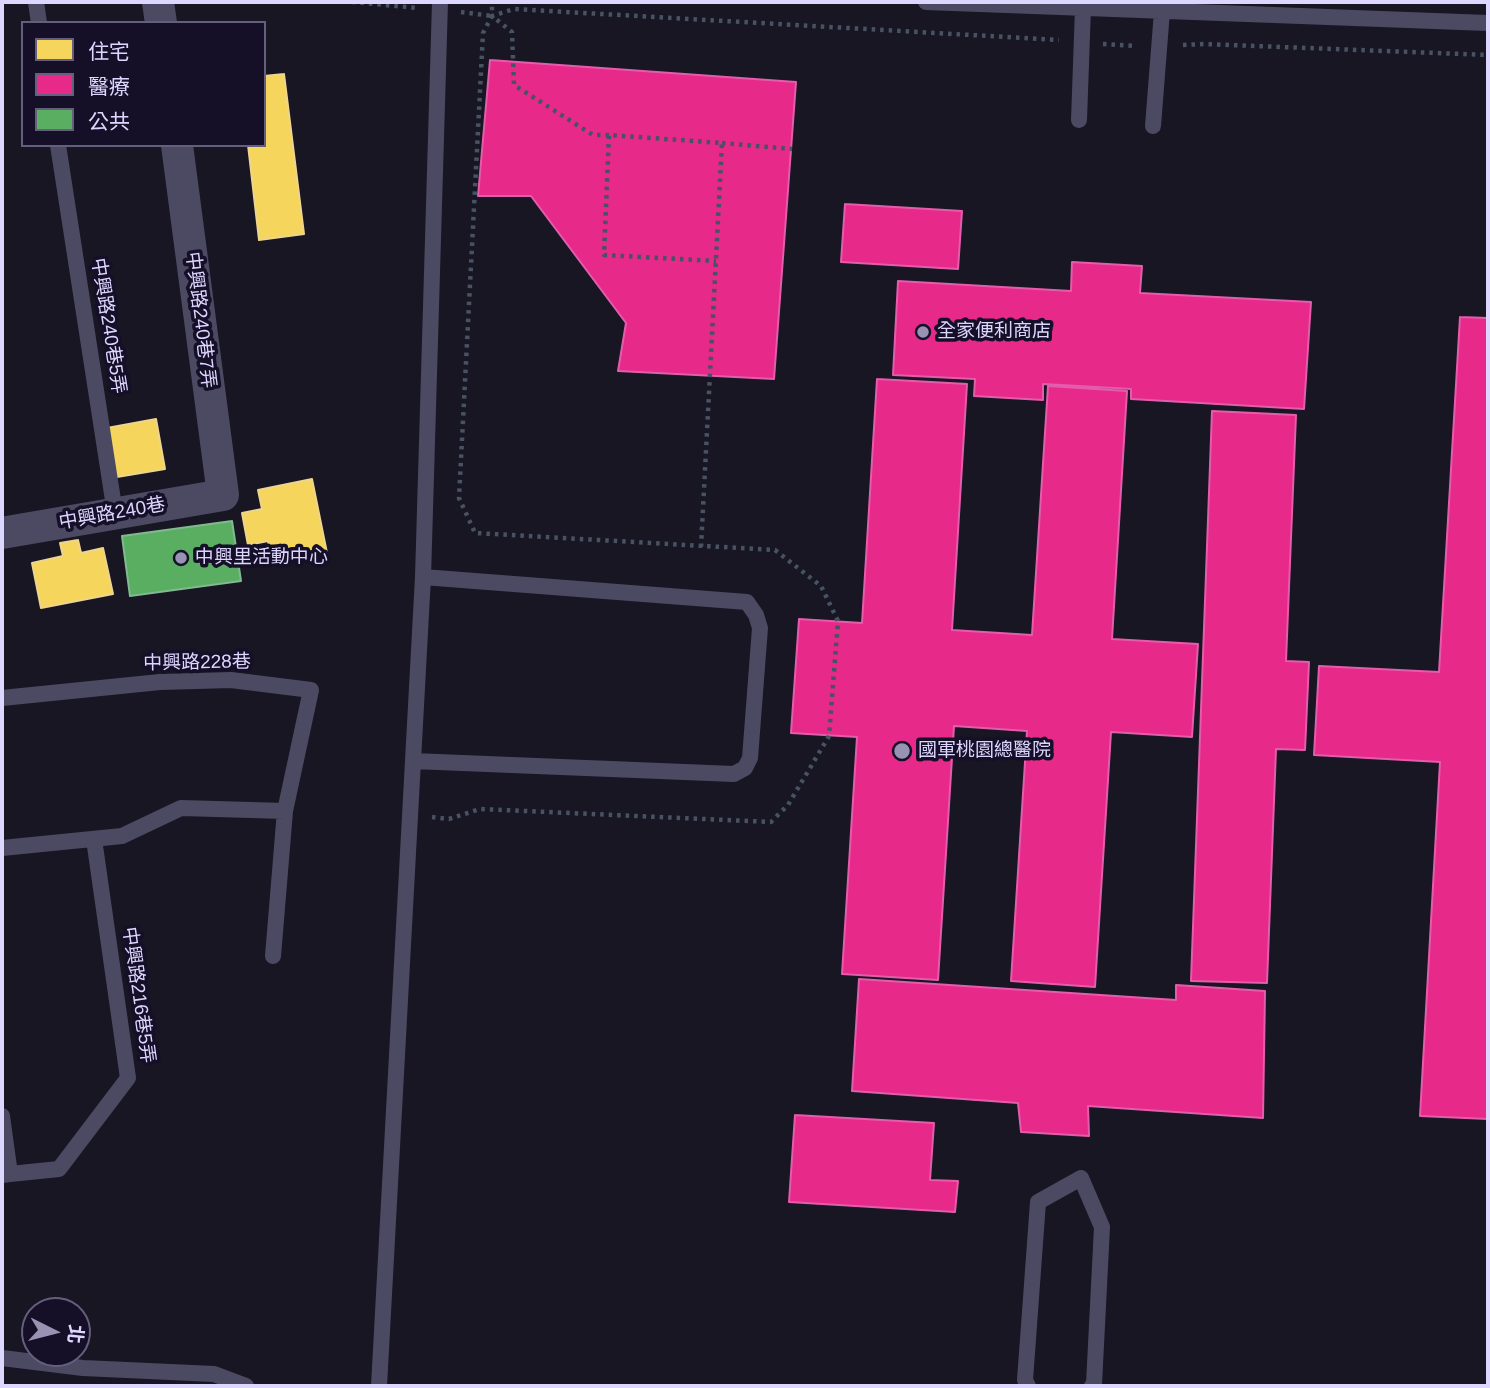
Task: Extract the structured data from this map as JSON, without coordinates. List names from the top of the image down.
{
  "streets": {
    "street": ["中興路240巷7弄", "中興路240巷"],
    "lane": ["中興路240巷5弄", "中興路228巷", "中興路216巷5弄"]
  },
  "crossings": [
    ["中興路240巷7弄", "中興路240巷"],
    ["中興路240巷5弄", "中興路240巷"]
  ],
  "places": ["全家便利商店", "中興里活動中心", "國軍桃園總醫院"],
  "legend": ["住宅", "醫療", "公共"],
  "north": "right"
}
